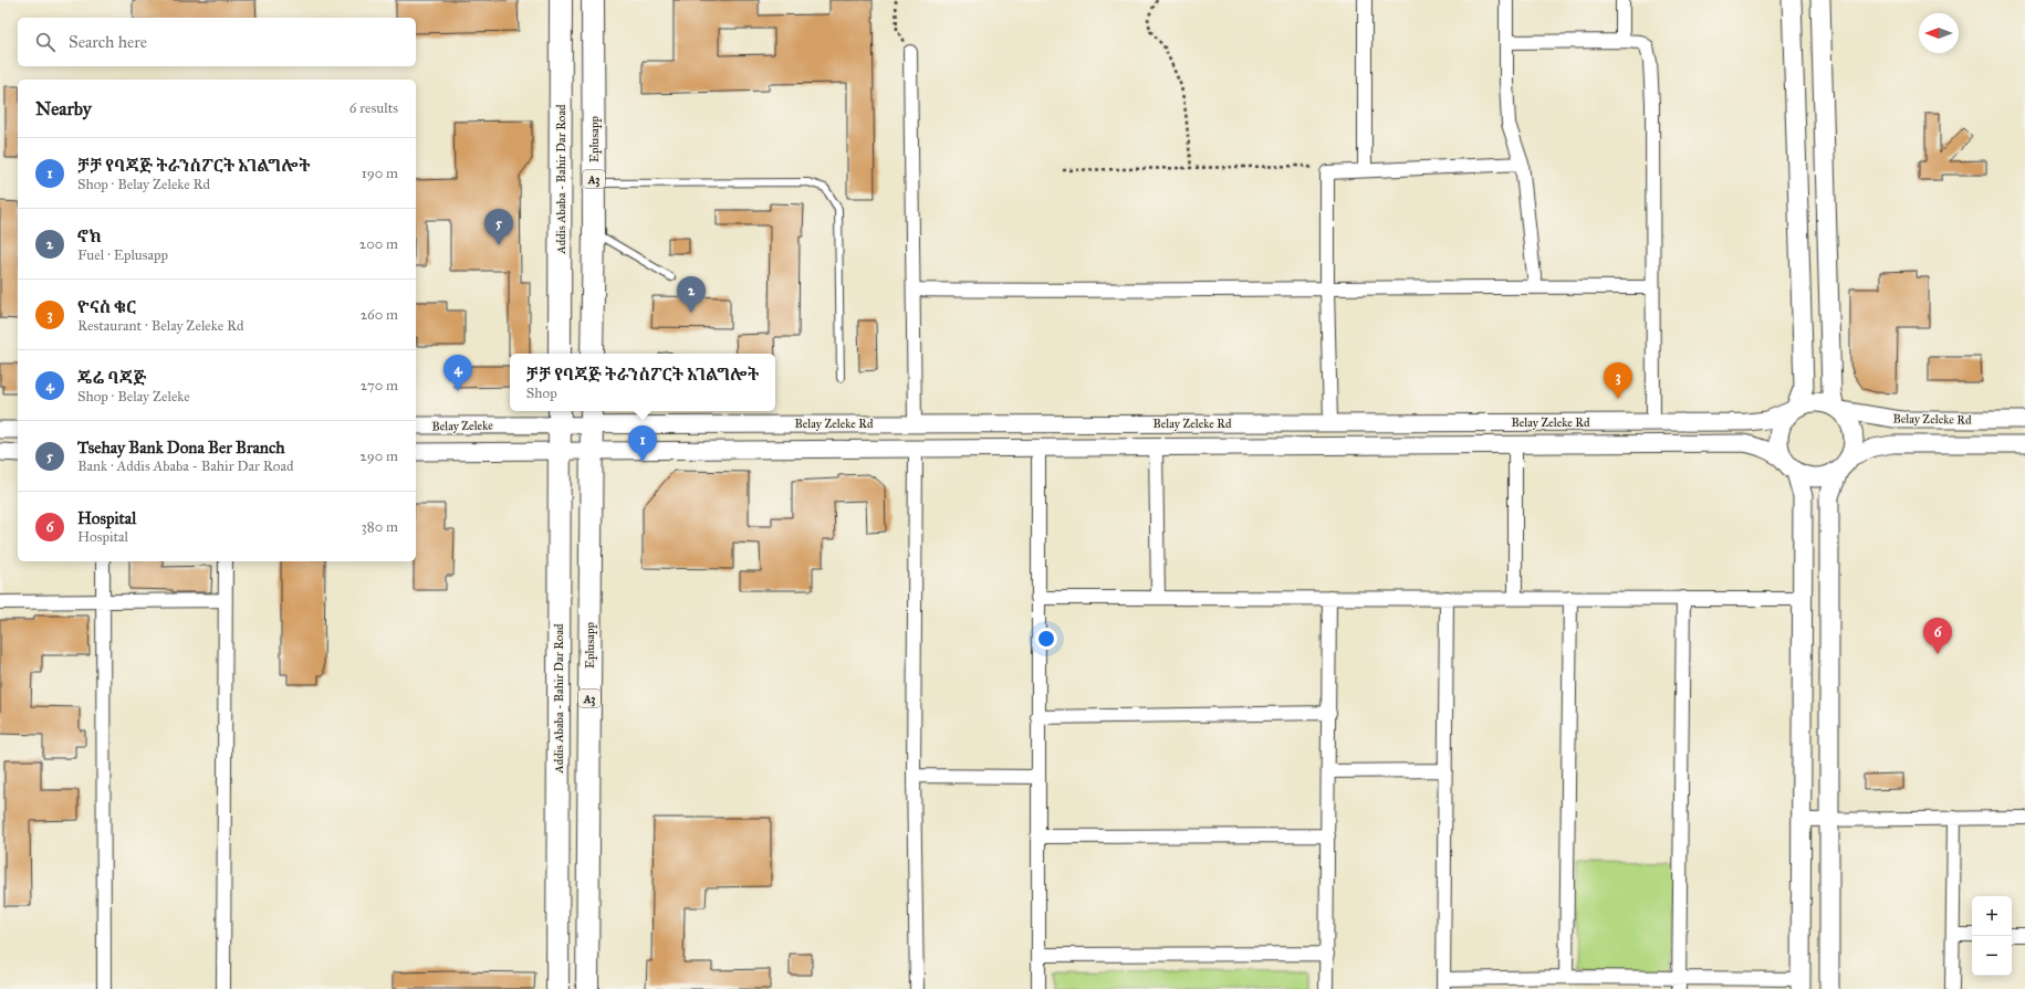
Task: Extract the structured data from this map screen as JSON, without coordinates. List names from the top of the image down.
{
  "streets": {
    "highway": ["Eplusapp", "Addis Ababa - Bahir Dar Road", "A3"],
    "street": ["Belay Zeleke Rd", "Belay Zeleke"]
  },
  "crossings": [
    ["Eplusapp", "Belay Zeleke Rd"],
    ["Eplusapp", "Belay Zeleke"],
    ["Addis Ababa - Bahir Dar Road", "Belay Zeleke"],
    ["Belay Zeleke Rd", "Belay Zeleke"]
  ],
  "north": "left",
  "page": {
    "search": "Search here",
    "heading": ["Nearby", "6 results"],
    "list": [
      {
        "mark": "1",
        "name": "ቻቻ የባጃጅ ትራንስፖርት አገልግሎት",
        "note": "Shop · Belay Zeleke Rd",
        "value": "190 m"
      },
      {
        "mark": "2",
        "name": "ኖክ",
        "note": "Fuel · Eplusapp",
        "value": "200 m"
      },
      {
        "mark": "3",
        "name": "ዮናስ ቁር",
        "note": "Restaurant · Belay Zeleke Rd",
        "value": "260 m"
      },
      {
        "mark": "4",
        "name": "ጄሬ ባጃጅ",
        "note": "Shop · Belay Zeleke",
        "value": "270 m"
      },
      {
        "mark": "5",
        "name": "Tsehay Bank Dona Ber Branch",
        "note": "Bank · Addis Ababa - Bahir Dar Road",
        "value": "290 m"
      },
      {
        "mark": "6",
        "name": "Hospital",
        "note": "Hospital",
        "value": "380 m"
      }
    ],
    "pins": [
      "5",
      "2",
      "4",
      "3",
      "1",
      "6"
    ],
    "popup": ["ቻቻ የባጃጅ ትራንስፖርት አገልግሎት", "Shop"],
    "map_buttons": ["+", "−"]
  }
}
